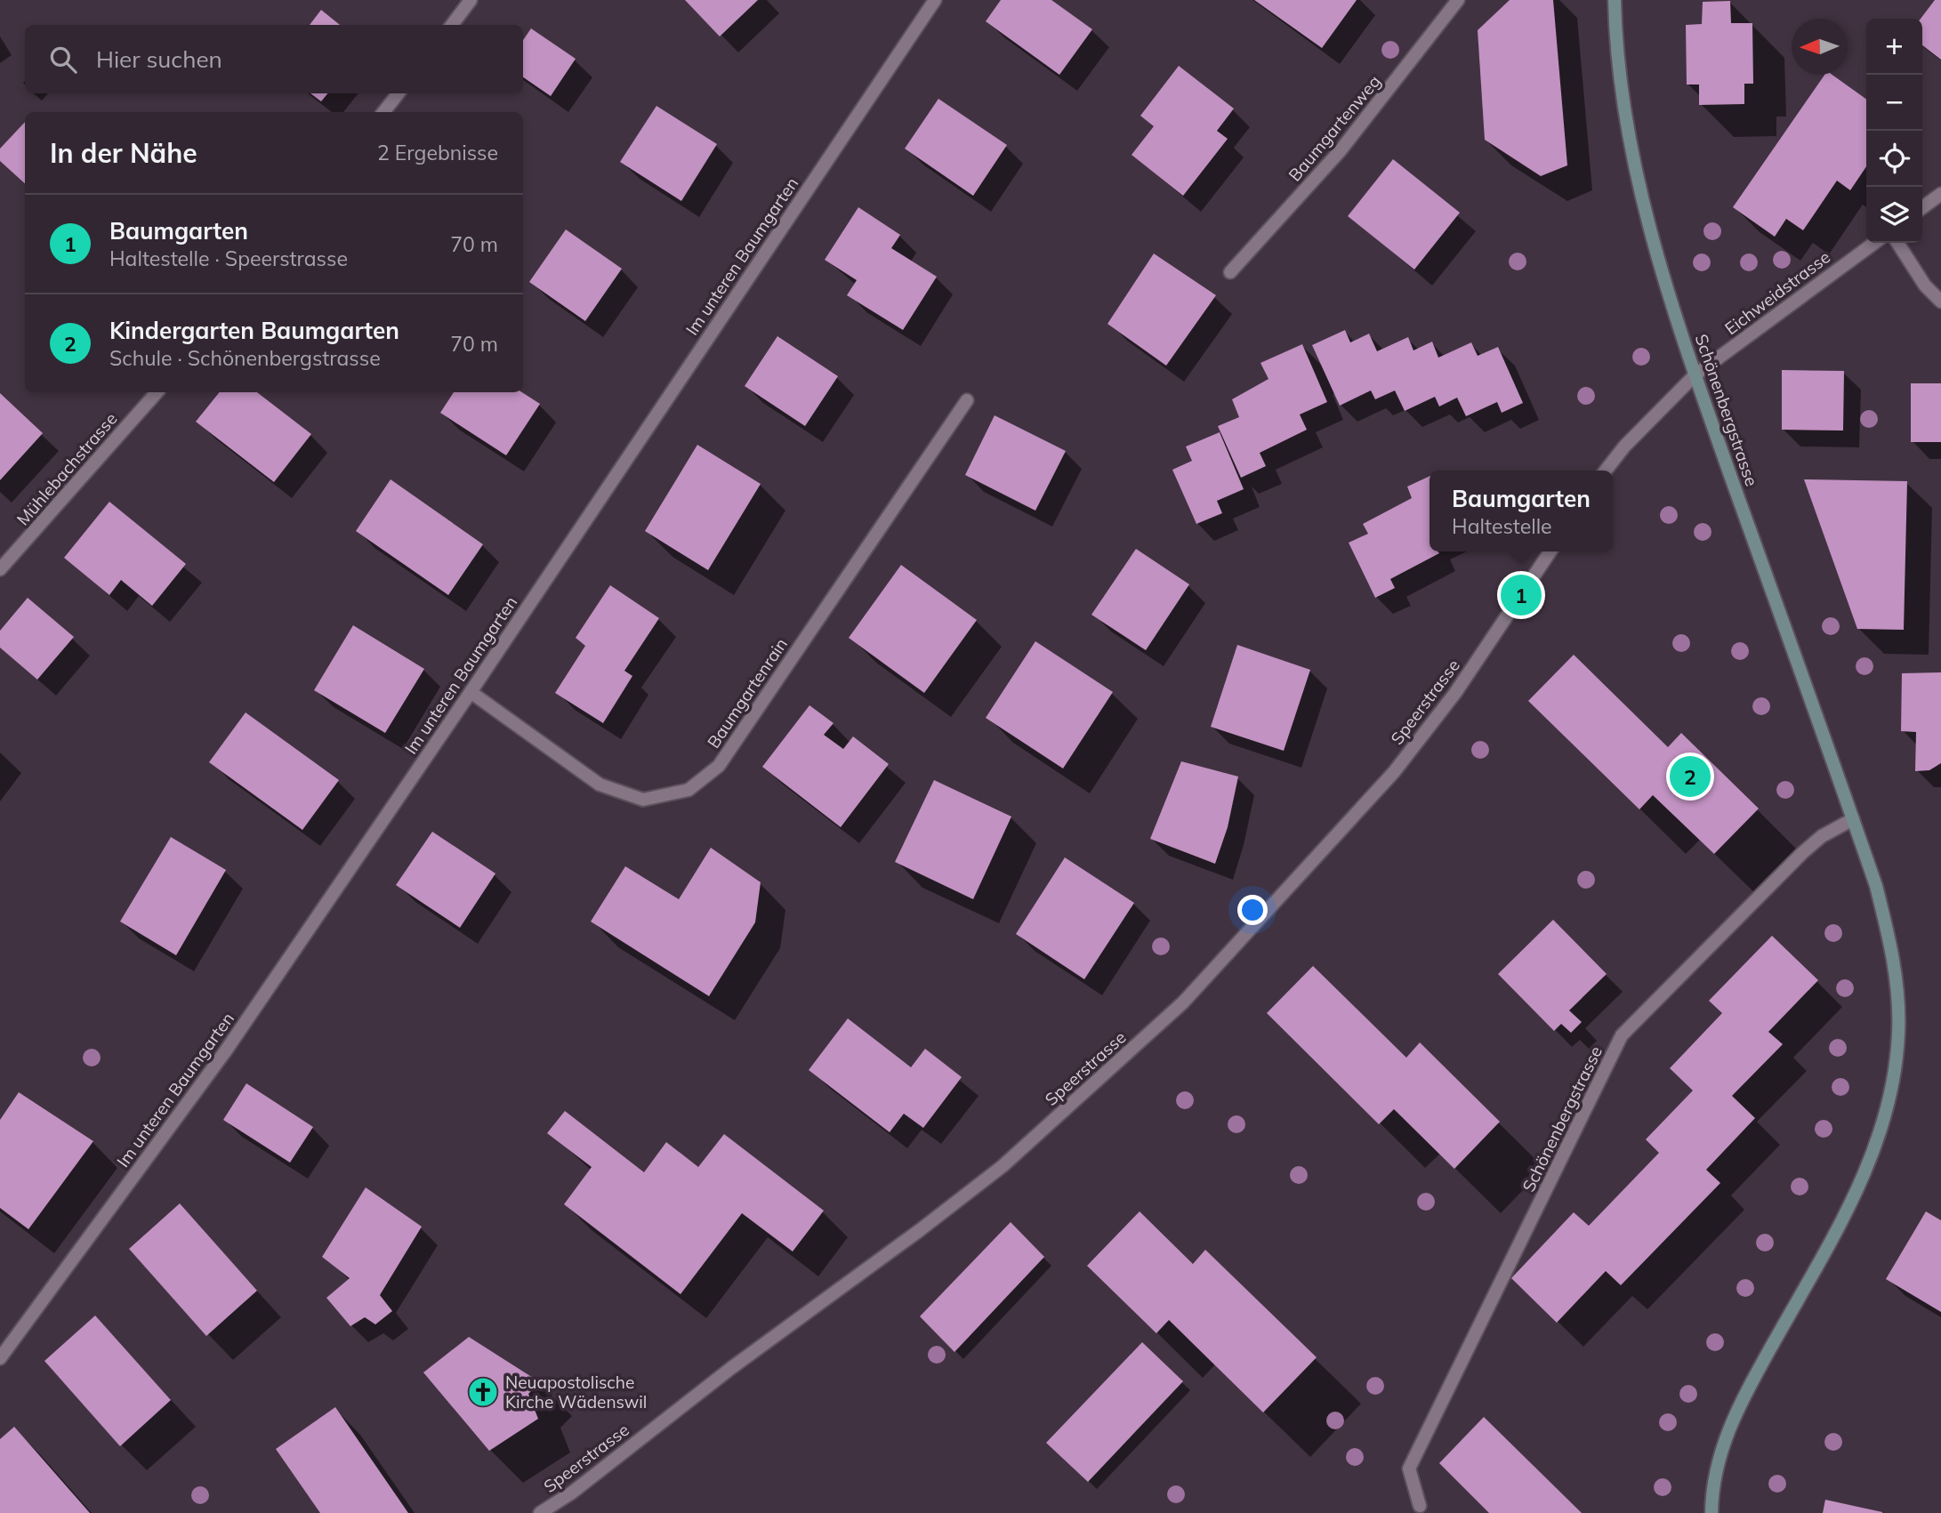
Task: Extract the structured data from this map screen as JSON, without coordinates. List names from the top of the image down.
{
  "streets": {
    "street": [
      "Baumgartenweg",
      "Im unteren Baumgarten",
      "Eichweidstrasse",
      "Schönenbergstrasse",
      "Mühlebachstrasse",
      "Baumgartenrain",
      "Speerstrasse"
    ]
  },
  "crossings": [
    ["Im unteren Baumgarten", "Baumgartenrain"],
    ["Eichweidstrasse", "Schönenbergstrasse"]
  ],
  "places": {
    "church": ["Neuapostolische Kirche Wädenswil"]
  },
  "north": "left",
  "page": {
    "map_buttons": ["+", "−"],
    "search": "Hier suchen",
    "heading": ["In der Nähe", "2 Ergebnisse"],
    "list": [
      {
        "mark": "1",
        "name": "Baumgarten",
        "note": "Haltestelle · Speerstrasse",
        "value": "70 m"
      },
      {
        "mark": "2",
        "name": "Kindergarten Baumgarten",
        "note": "Schule · Schönenbergstrasse",
        "value": "70 m"
      }
    ],
    "popup": ["Baumgarten", "Haltestelle"],
    "pins": ["1", "2"]
  }
}
